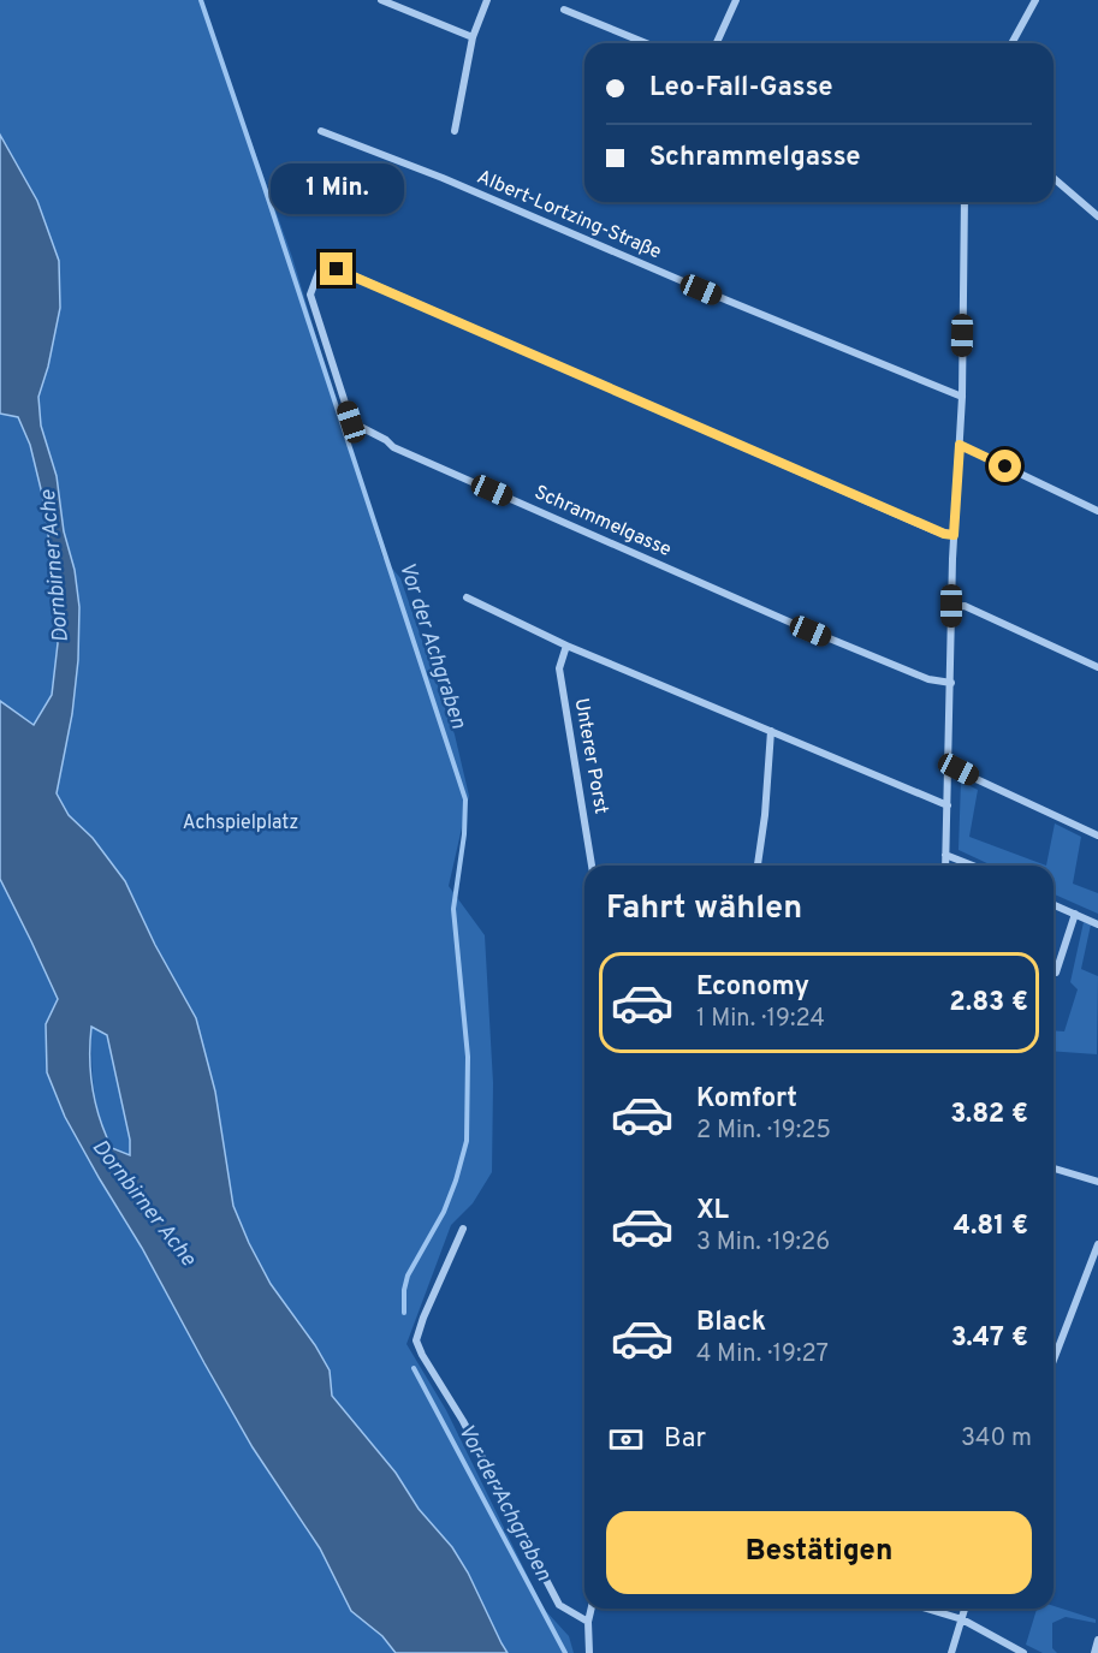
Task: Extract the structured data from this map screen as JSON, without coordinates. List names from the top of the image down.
{
  "streets": {
    "street": ["Albert-Lortzing-Straße", "Schrammelgasse", "Unterer Porst"]
  },
  "water": ["Dornbirner Ache", "Vor der Achgraben"],
  "parks": ["Achspielplatz"],
  "page": {
    "banner": ["Leo-Fall-Gasse", "Schrammelgasse"],
    "bubble": "1 Min.",
    "heading": "Fahrt wählen",
    "list": [
      {
        "name": "Economy",
        "note": "1 Min. · 19:24",
        "value": "2.83 €"
      },
      {
        "name": "Komfort",
        "note": "2 Min. · 19:25",
        "value": "3.82 €"
      },
      {
        "name": "XL",
        "note": "3 Min. · 19:26",
        "value": "4.81 €"
      },
      {
        "name": "Black",
        "note": "4 Min. · 19:27",
        "value": "3.47 €"
      }
    ],
    "pay": ["Bar", "340 m"],
    "buttons": "Bestätigen"
  }
}
